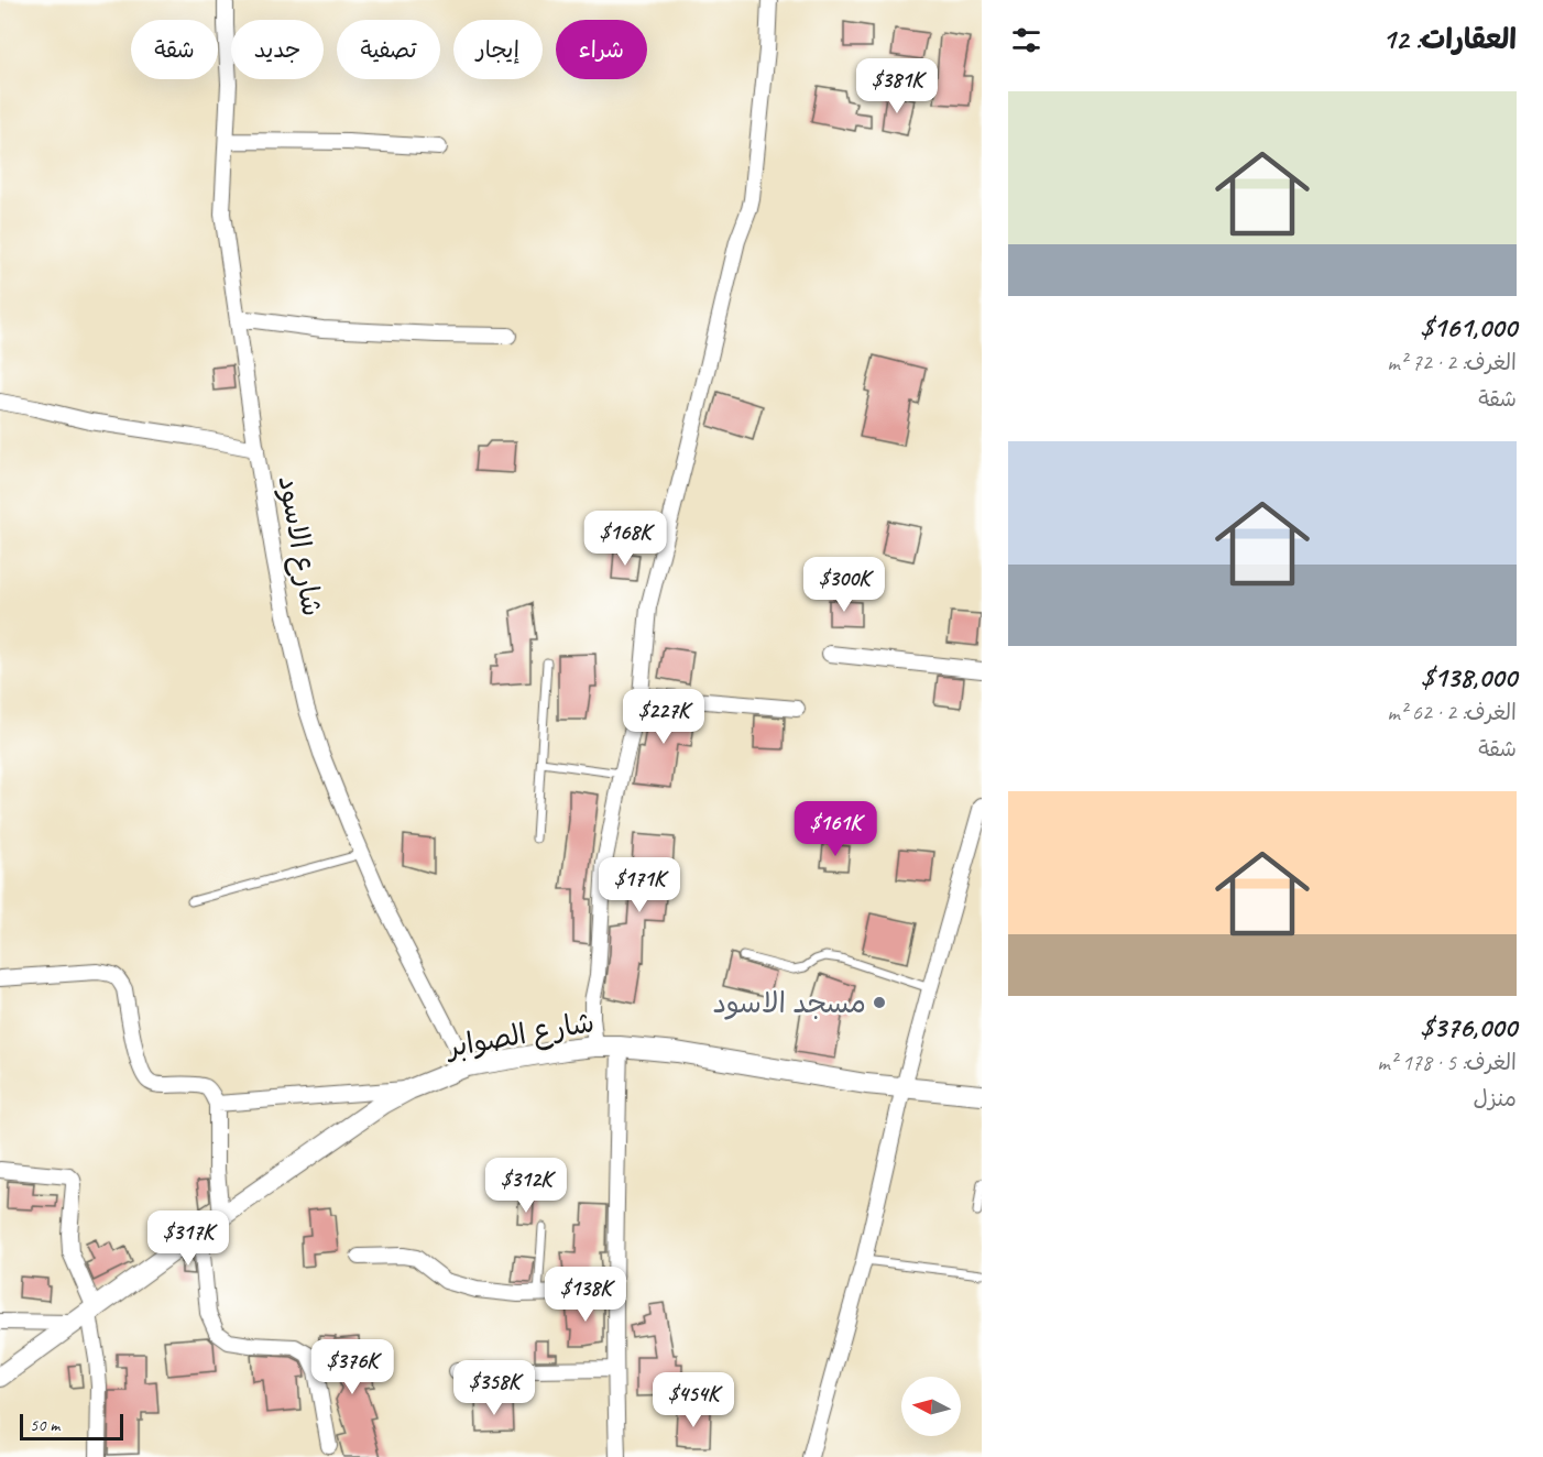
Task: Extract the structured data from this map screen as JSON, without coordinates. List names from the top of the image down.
{
  "streets": {
    "street": ["شارع الاسود", "شارع الصوابر"]
  },
  "crossings": [
    ["شارع الاسود", "شارع الصوابر"]
  ],
  "places": ["مسجد الاسود"],
  "scale_bar": "50 m",
  "north": "left",
  "page": {
    "heading": "العقارات: 12",
    "chip": [
      "شراء",
      "إيجار",
      "تصفية",
      "جديد",
      "شقة"
    ],
    "price": [
      "$381K",
      "$168K",
      "$300K",
      "$227K",
      "$161K",
      "$171K",
      "$312K",
      "$317K",
      "$138K",
      "$376K",
      "$358K",
      "$454K"
    ],
    "list": [
      {
        "name": "$161,000",
        "note": "الغرف: 2 · 72 m² · شقة"
      },
      {
        "name": "$138,000",
        "note": "الغرف: 2 · 62 m² · شقة"
      },
      {
        "name": "$376,000",
        "note": "الغرف: 5 · 178 m² · منزل"
      }
    ],
    "scale": "50 m"
  }
}
